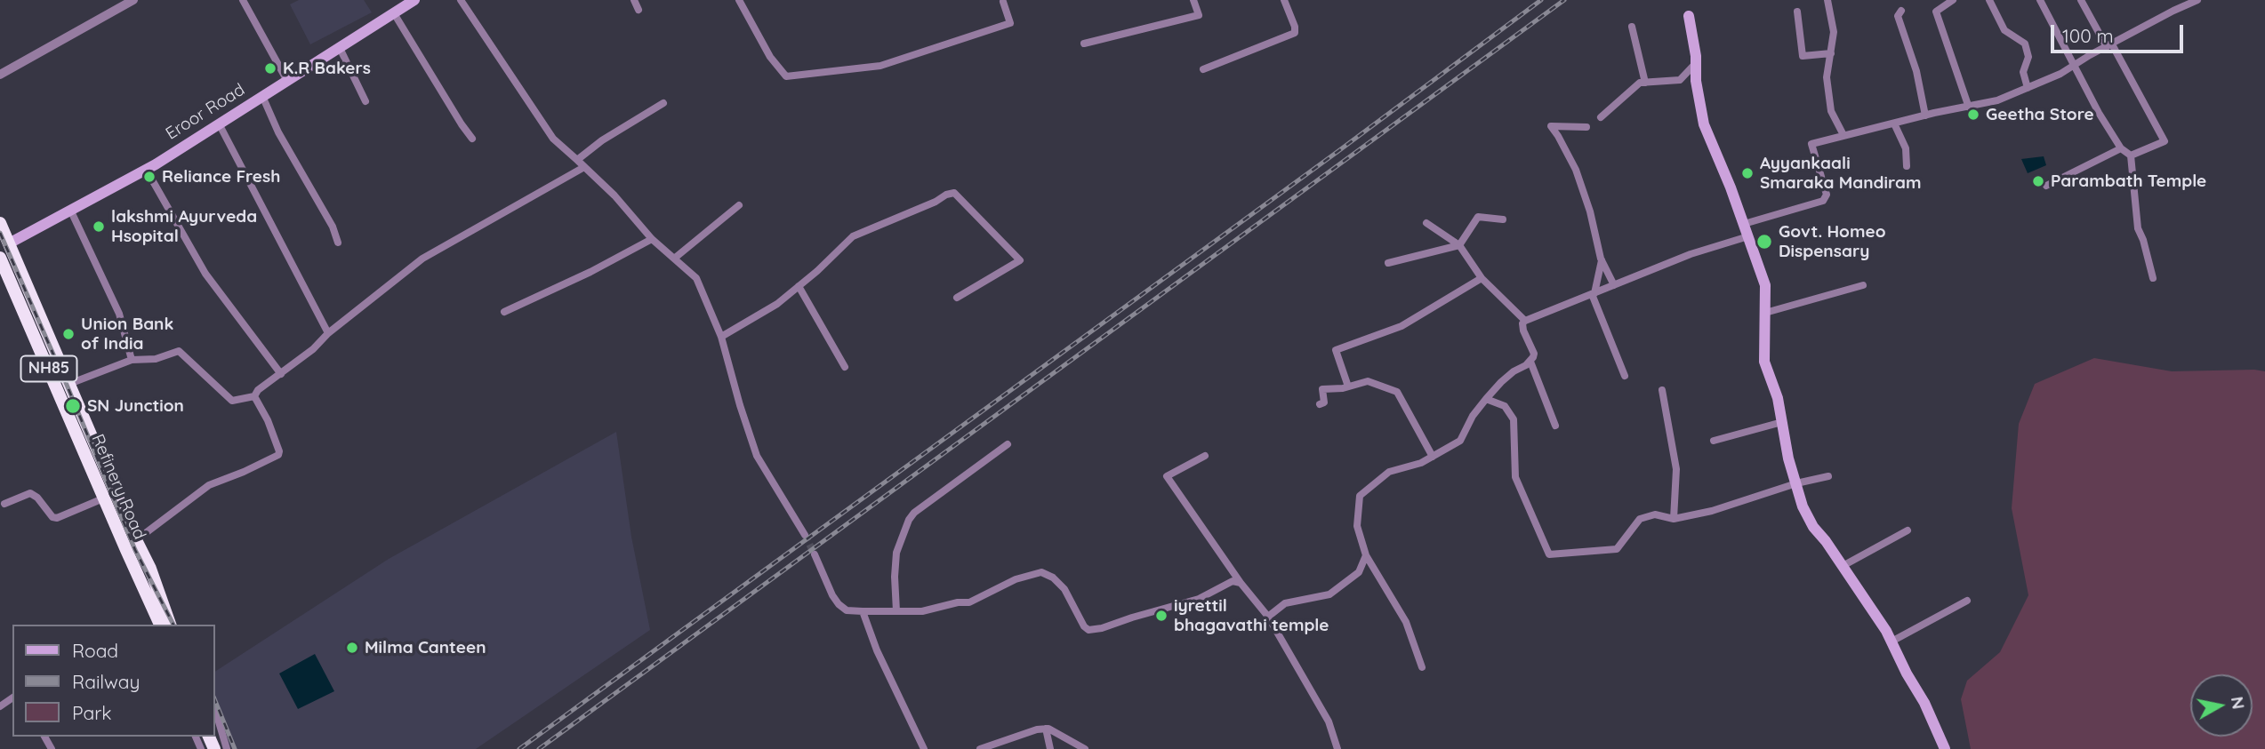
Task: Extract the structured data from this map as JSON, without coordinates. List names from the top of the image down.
{
  "streets": {
    "highway": ["NH85", "Refinery Road"],
    "main road": ["Eroor Road"]
  },
  "places": [
    "K.R Bakers",
    "Geetha Store",
    "Ayyankaali Smaraka Mandiram",
    "Reliance Fresh",
    "Parambath Temple",
    "lakshmi Ayurveda Hsopital",
    "Govt. Homeo Dispensary",
    "Union Bank of India",
    "SN Junction",
    "iyrettil bhagavathi temple",
    "Milma Canteen"
  ],
  "legend": ["Road", "Railway", "Park"],
  "scale_bar": "100 m",
  "north": "right"
}
